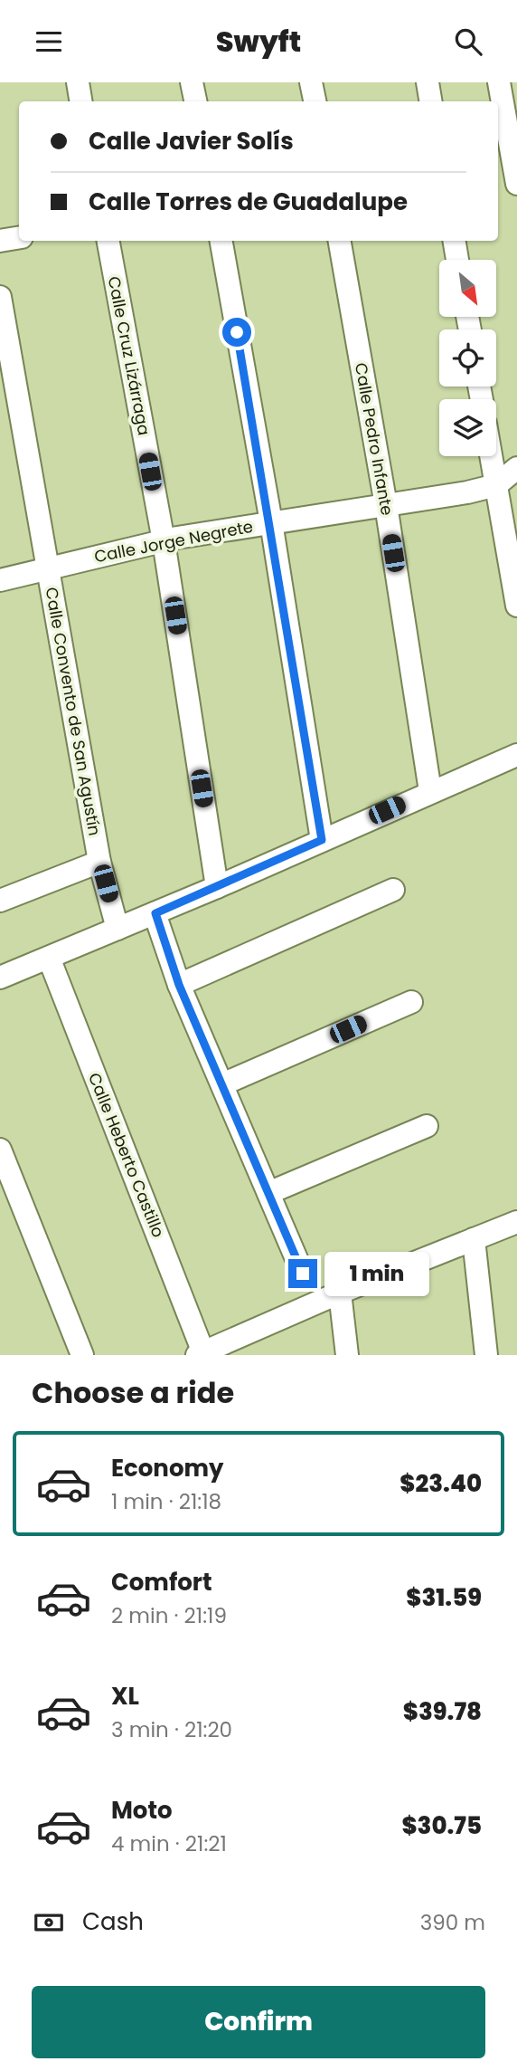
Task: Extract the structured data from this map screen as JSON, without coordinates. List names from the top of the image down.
{
  "streets": {
    "street": [
      "Calle Cruz Lizárraga",
      "Calle Pedro Infante",
      "Calle Jorge Negrete",
      "Calle Convento de San Agustín",
      "Calle Heberto Castillo"
    ]
  },
  "crossings": [
    ["Calle Cruz Lizárraga", "Calle Jorge Negrete"],
    ["Calle Pedro Infante", "Calle Jorge Negrete"],
    ["Calle Jorge Negrete", "Calle Convento de San Agustín"]
  ],
  "north": "bottom right",
  "page": {
    "header": "Swyft",
    "banner": ["Calle Javier Solís", "Calle Torres de Guadalupe"],
    "bubble": "1 min",
    "heading": "Choose a ride",
    "list": [
      {
        "name": "Economy",
        "note": "1 min · 21:18",
        "value": "$23.40"
      },
      {
        "name": "Comfort",
        "note": "2 min · 21:19",
        "value": "$31.59"
      },
      {
        "name": "XL",
        "note": "3 min · 21:20",
        "value": "$39.78"
      },
      {
        "name": "Moto",
        "note": "4 min · 21:21",
        "value": "$30.75"
      }
    ],
    "pay": ["Cash", "390 m"],
    "buttons": "Confirm"
  }
}
